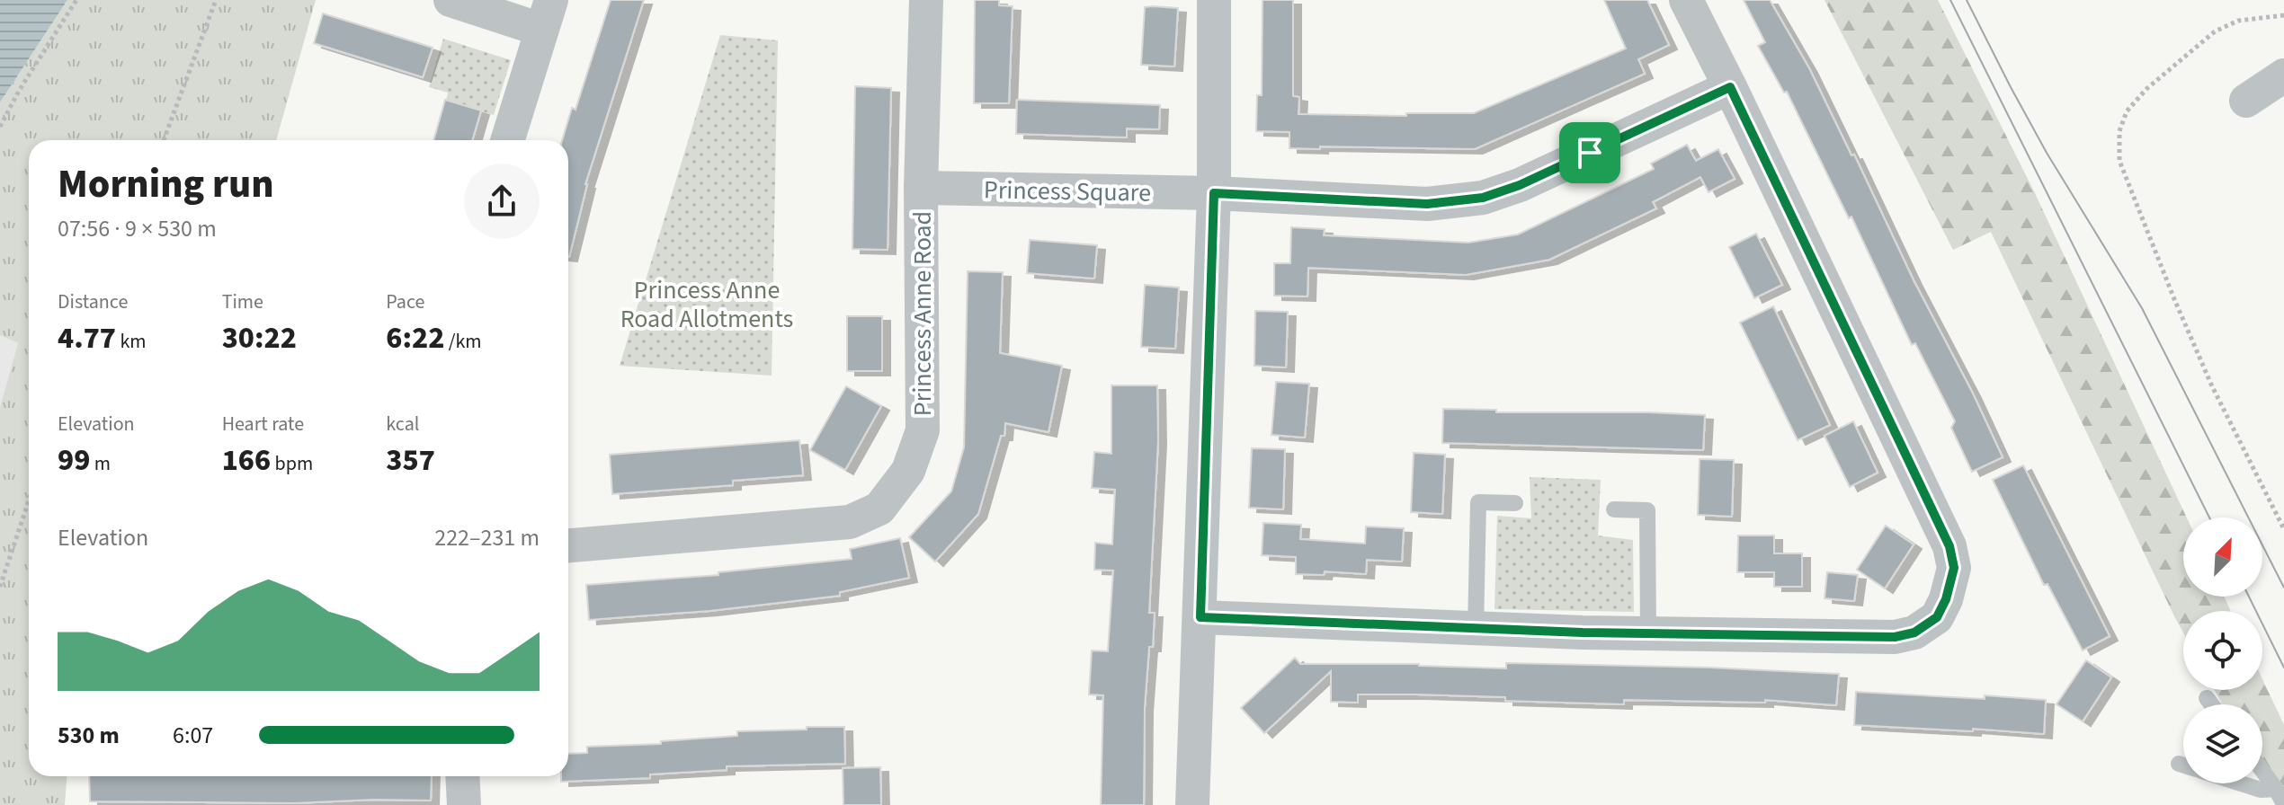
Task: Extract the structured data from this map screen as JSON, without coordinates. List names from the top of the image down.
{
  "streets": {
    "street": ["Princess Square", "Princess Anne Road"]
  },
  "crossings": [
    ["Princess Square", "Princess Anne Road"]
  ],
  "parks": ["Princess Anne Road Allotments"],
  "north": "top right",
  "page": {
    "heading": ["Morning run", "07:56 · 9 × 530 m"],
    "stats": [
      ["Distance", "4.77 km"],
      ["Time", "30:22"],
      ["Pace", "6:22 /km"],
      ["Elevation", "99 m"],
      ["Heart rate", "166 bpm"],
      ["kcal", "357"]
    ],
    "chart": ["Elevation", "222–231 m"],
    "list": [
      {
        "name": "530 m",
        "note": "6:07"
      }
    ]
  }
}
